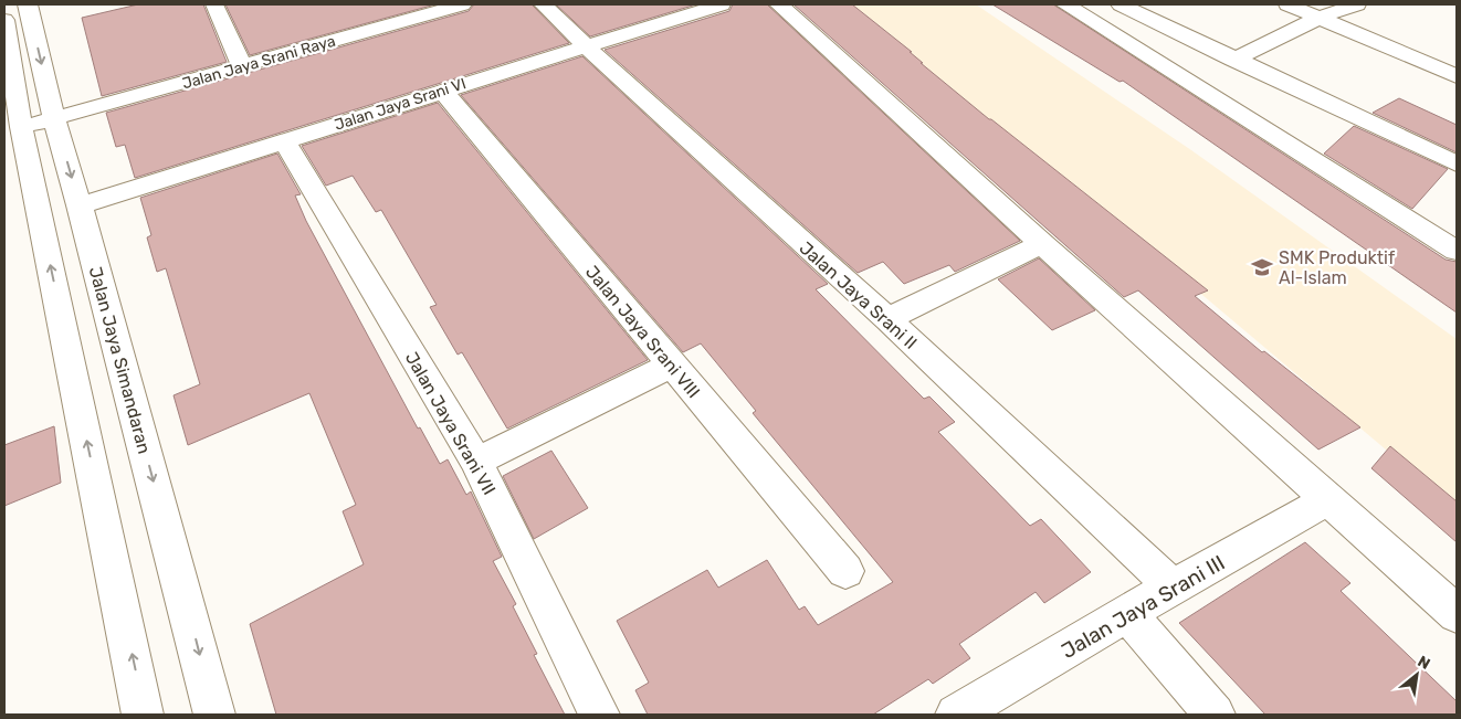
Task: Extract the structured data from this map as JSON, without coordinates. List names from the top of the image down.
{
  "streets": {
    "street": [
      "Jalan Jaya Srani Raya",
      "Jalan Jaya Srani VI",
      "Jalan Jaya Srani II",
      "Jalan Jaya Srani VIII",
      "Jalan Jaya Simandaran",
      "Jalan Jaya Srani VII",
      "Jalan Jaya Srani III"
    ]
  },
  "crossings": [
    ["Jalan Jaya Srani Raya", "Jalan Jaya Simandaran"],
    ["Jalan Jaya Srani VI", "Jalan Jaya Srani II"],
    ["Jalan Jaya Srani VI", "Jalan Jaya Srani VIII"],
    ["Jalan Jaya Srani VI", "Jalan Jaya Simandaran"],
    ["Jalan Jaya Srani VI", "Jalan Jaya Srani VII"],
    ["Jalan Jaya Srani II", "Jalan Jaya Srani III"]
  ],
  "places": {
    "school or university": ["SMK Produktif Al-Islam"]
  },
  "north": "top right"
}
